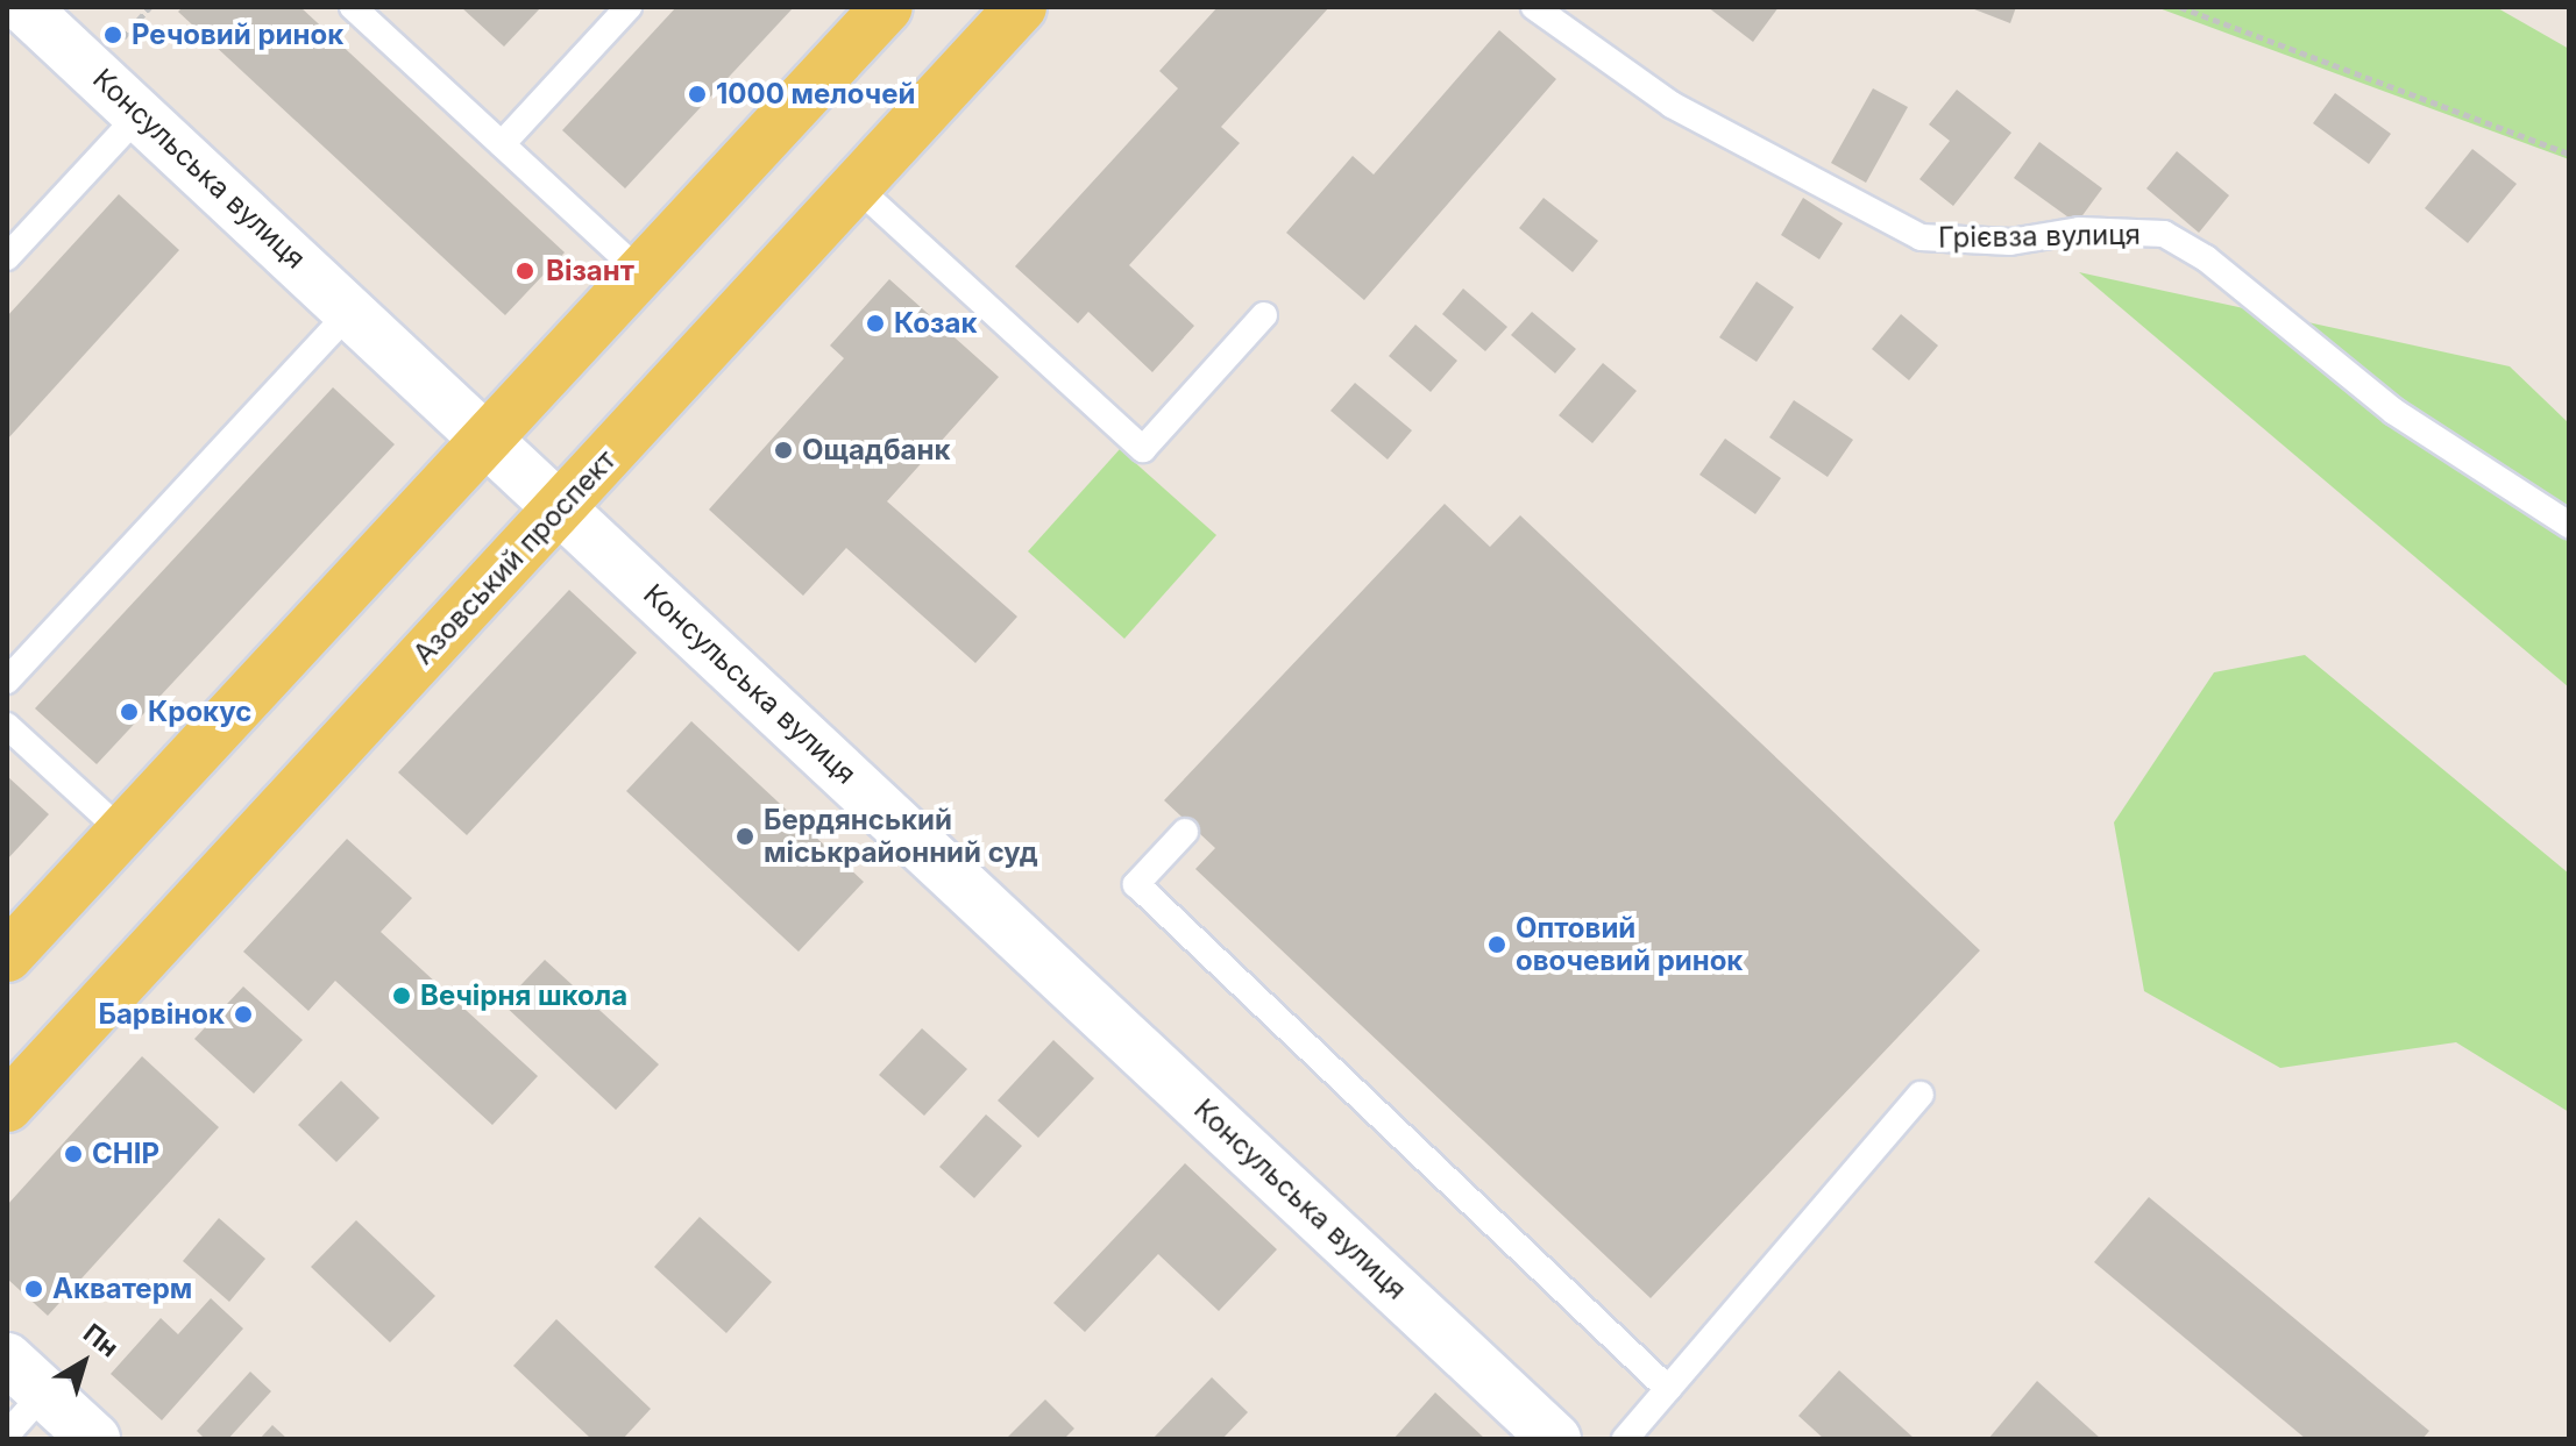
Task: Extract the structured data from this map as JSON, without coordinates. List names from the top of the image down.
{
  "streets": {
    "main road": ["Азовський проспект"],
    "street": ["Консульська вулиця"],
    "lane": ["Грієвза вулиця"]
  },
  "crossings": [
    ["Консульська вулиця", "Азовський проспект"]
  ],
  "places": [
    "Речовий ринок",
    "1000 мелочей",
    "Візант",
    "Козак",
    "Ощадбанк",
    "Крокус",
    "Бердянський міськрайонний суд",
    "Оптовий овочевий ринок",
    "Вечірня школа",
    "Барвінок",
    "CHIP",
    "Акватерм"
  ],
  "north": "top right"
}
